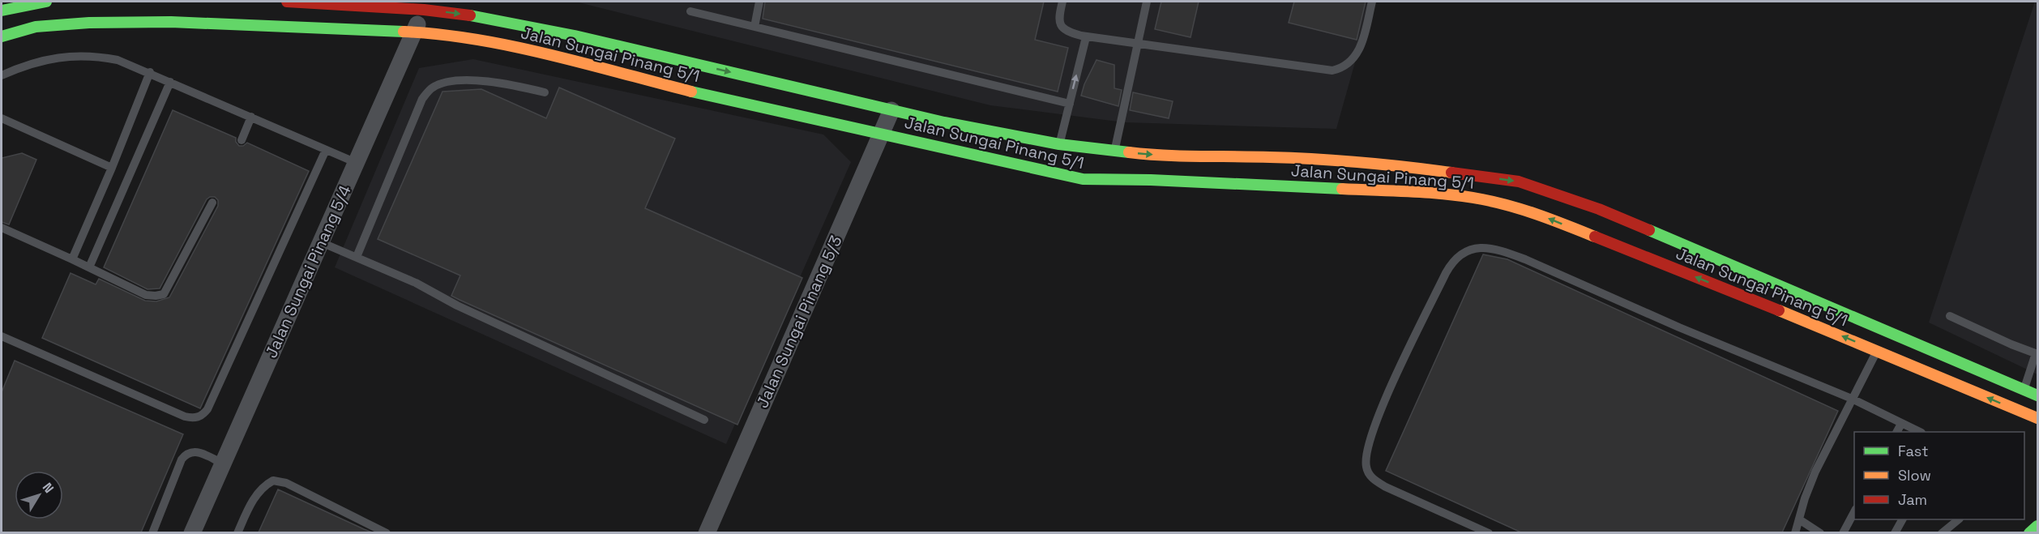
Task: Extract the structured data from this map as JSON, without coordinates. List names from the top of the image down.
{
  "streets": {
    "street": ["Jalan Sungai Pinang 5/1", "Jalan Sungai Pinang 5/4", "Jalan Sungai Pinang 5/3"]
  },
  "crossings": [
    ["Jalan Sungai Pinang 5/1", "Jalan Sungai Pinang 5/4"],
    ["Jalan Sungai Pinang 5/1", "Jalan Sungai Pinang 5/3"]
  ],
  "legend": ["Fast", "Slow", "Jam"],
  "north": "top right"
}
